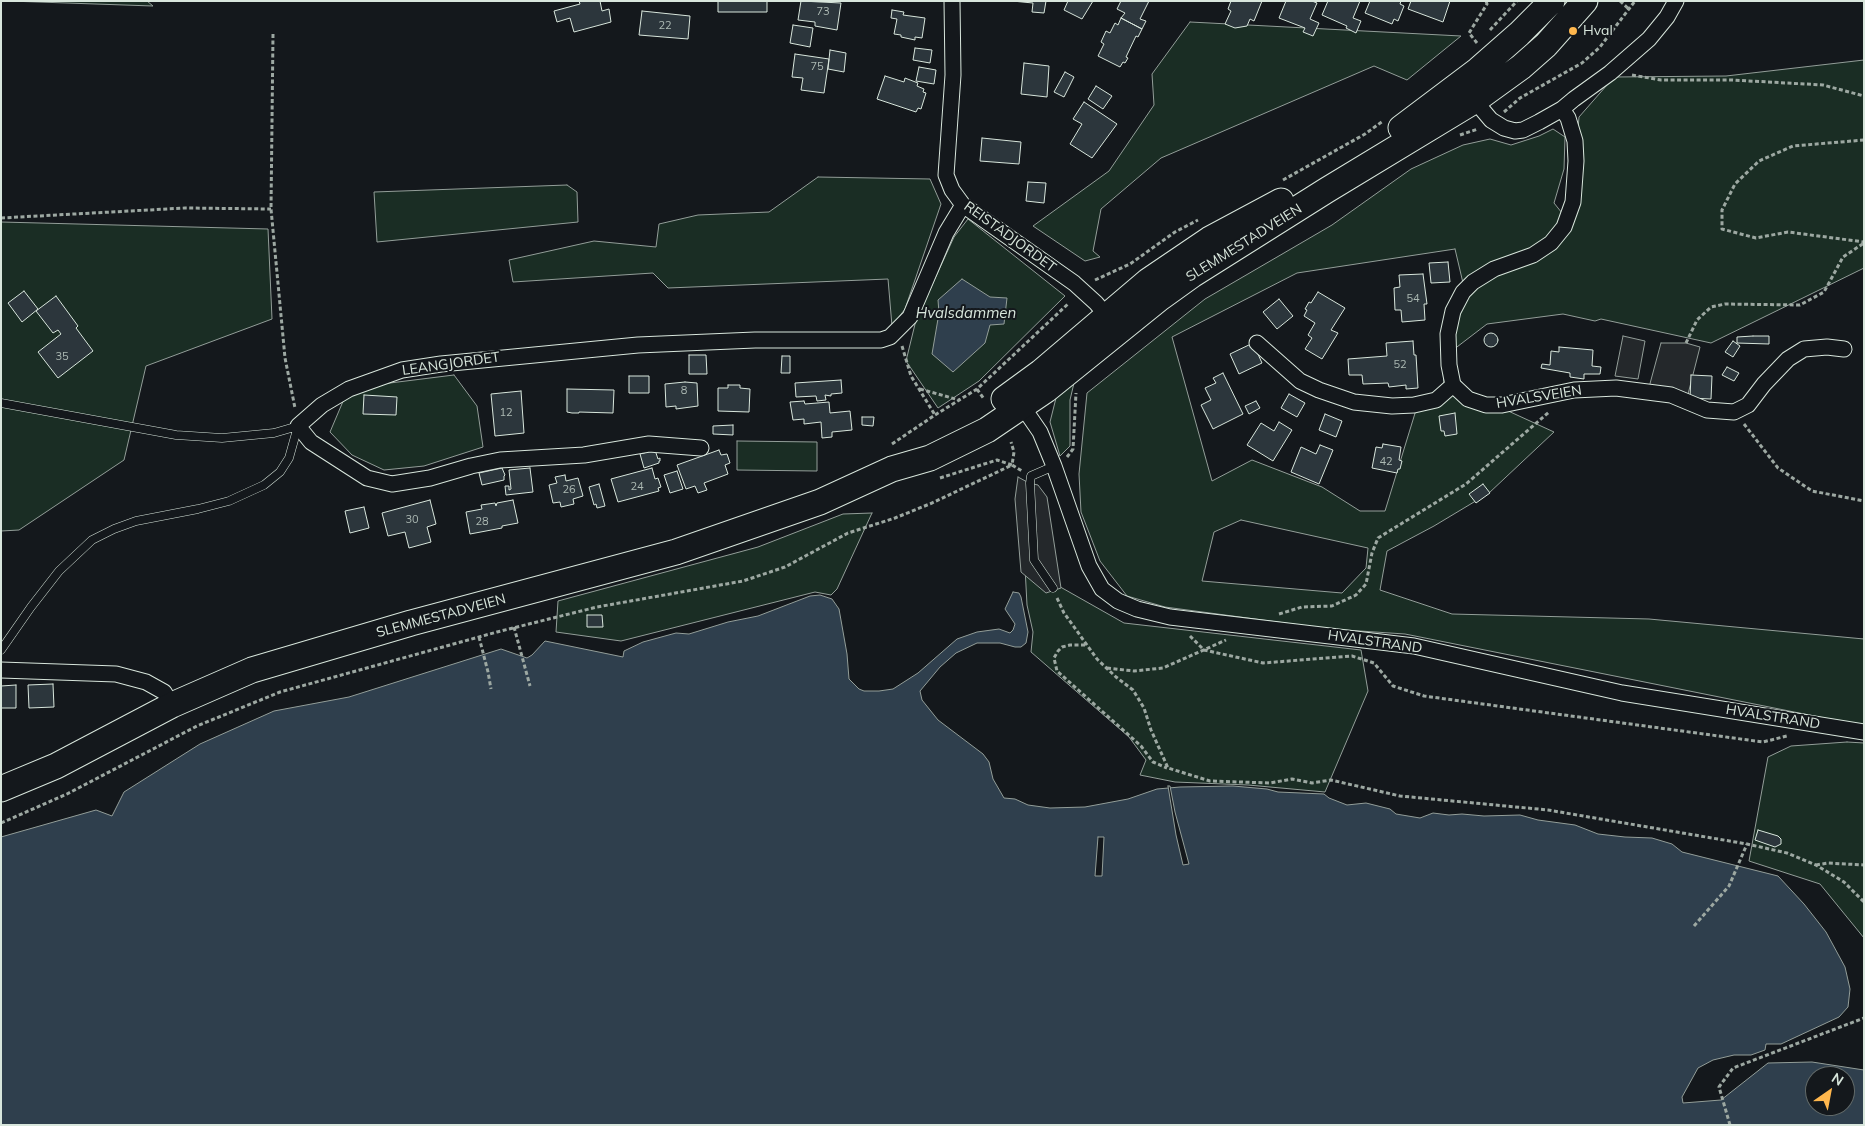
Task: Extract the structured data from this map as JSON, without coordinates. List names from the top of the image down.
{
  "streets": {
    "main road": ["SLEMMESTADVEIEN"],
    "street": [
      "REISTADJORDET",
      "LEANGJORDET",
      "HVALSVEIEN",
      "HVALSTRAND"
    ]
  },
  "crossings": [
    ["REISTADJORDET", "SLEMMESTADVEIEN"],
    ["SLEMMESTADVEIEN", "HVALSTRAND"]
  ],
  "water": ["Hvalsdammen"],
  "places": ["Hval"],
  "house_numbers": [
    "73",
    "22",
    "75",
    "54",
    "35",
    "52",
    "8",
    "12",
    "42",
    "24",
    "26",
    "30",
    "28"
  ],
  "north": "top right"
}
